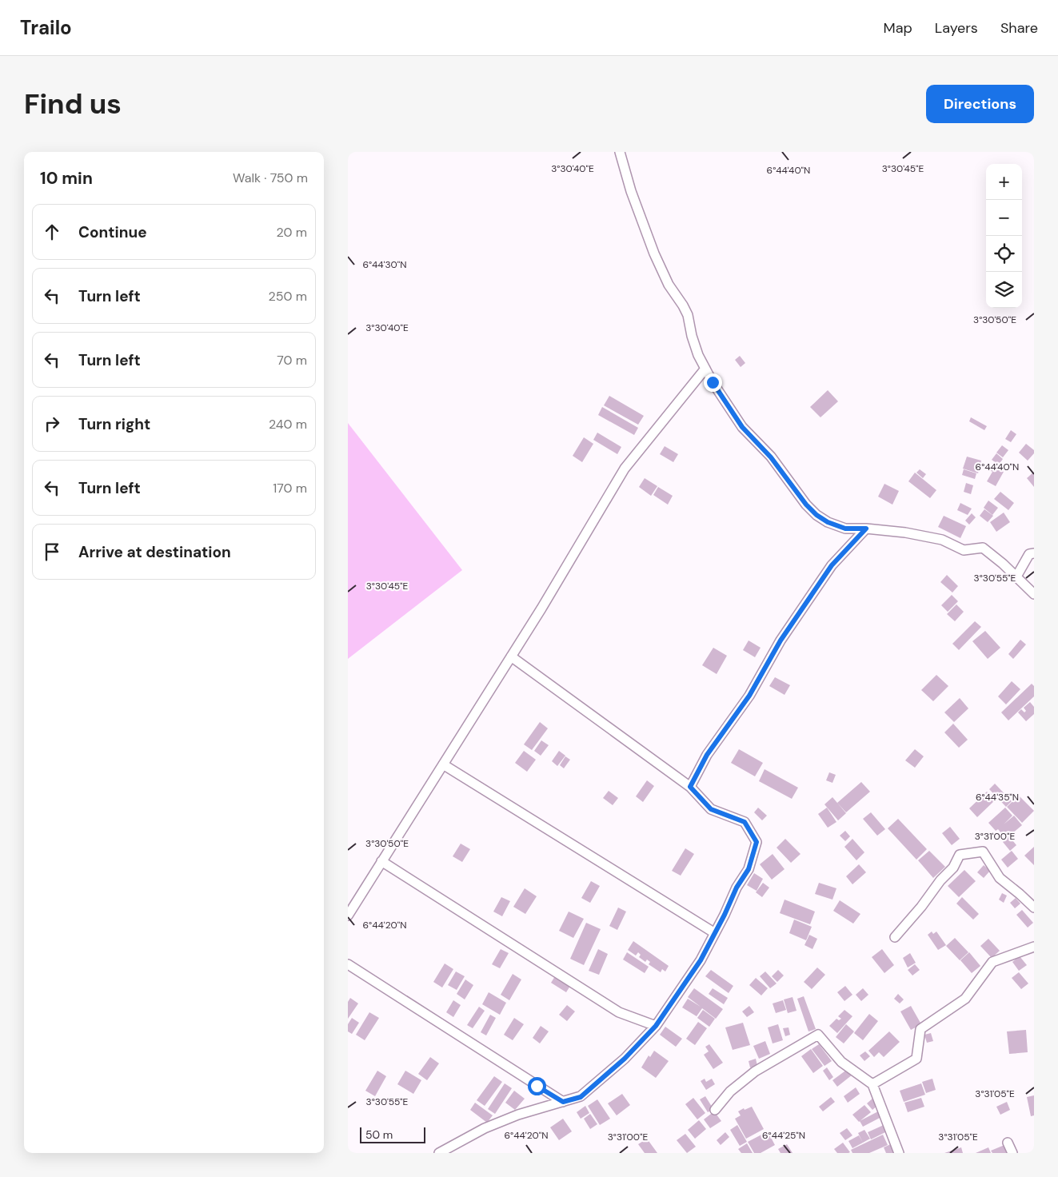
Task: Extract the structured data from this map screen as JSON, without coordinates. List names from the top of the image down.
{
  "scale_bar": "50 m",
  "page": {
    "header": "Trailo",
    "nav": ["Map", "Layers", "Share"],
    "buttons": "Directions",
    "title": "Find us",
    "heading": ["10 min", "Walk · 750 m"],
    "map_buttons": ["+", "−"],
    "list": [
      ["Continue", "20 m"],
      ["Turn left", "250 m"],
      ["Turn left", "70 m"],
      ["Turn right", "240 m"],
      ["Turn left", "170 m"],
      "Arrive at destination"
    ],
    "scale": "50 m"
  },
  "coordinates": [
    "3°30'40\"E",
    "3°30'45\"E",
    "6°44'40\"N",
    "6°44'30\"N",
    "3°30'50\"E",
    "3°30'55\"E",
    "6°44'35\"N",
    "3°31'00\"E",
    "6°44'20\"N",
    "3°31'05\"E",
    "6°44'25\"N"
  ]
}
